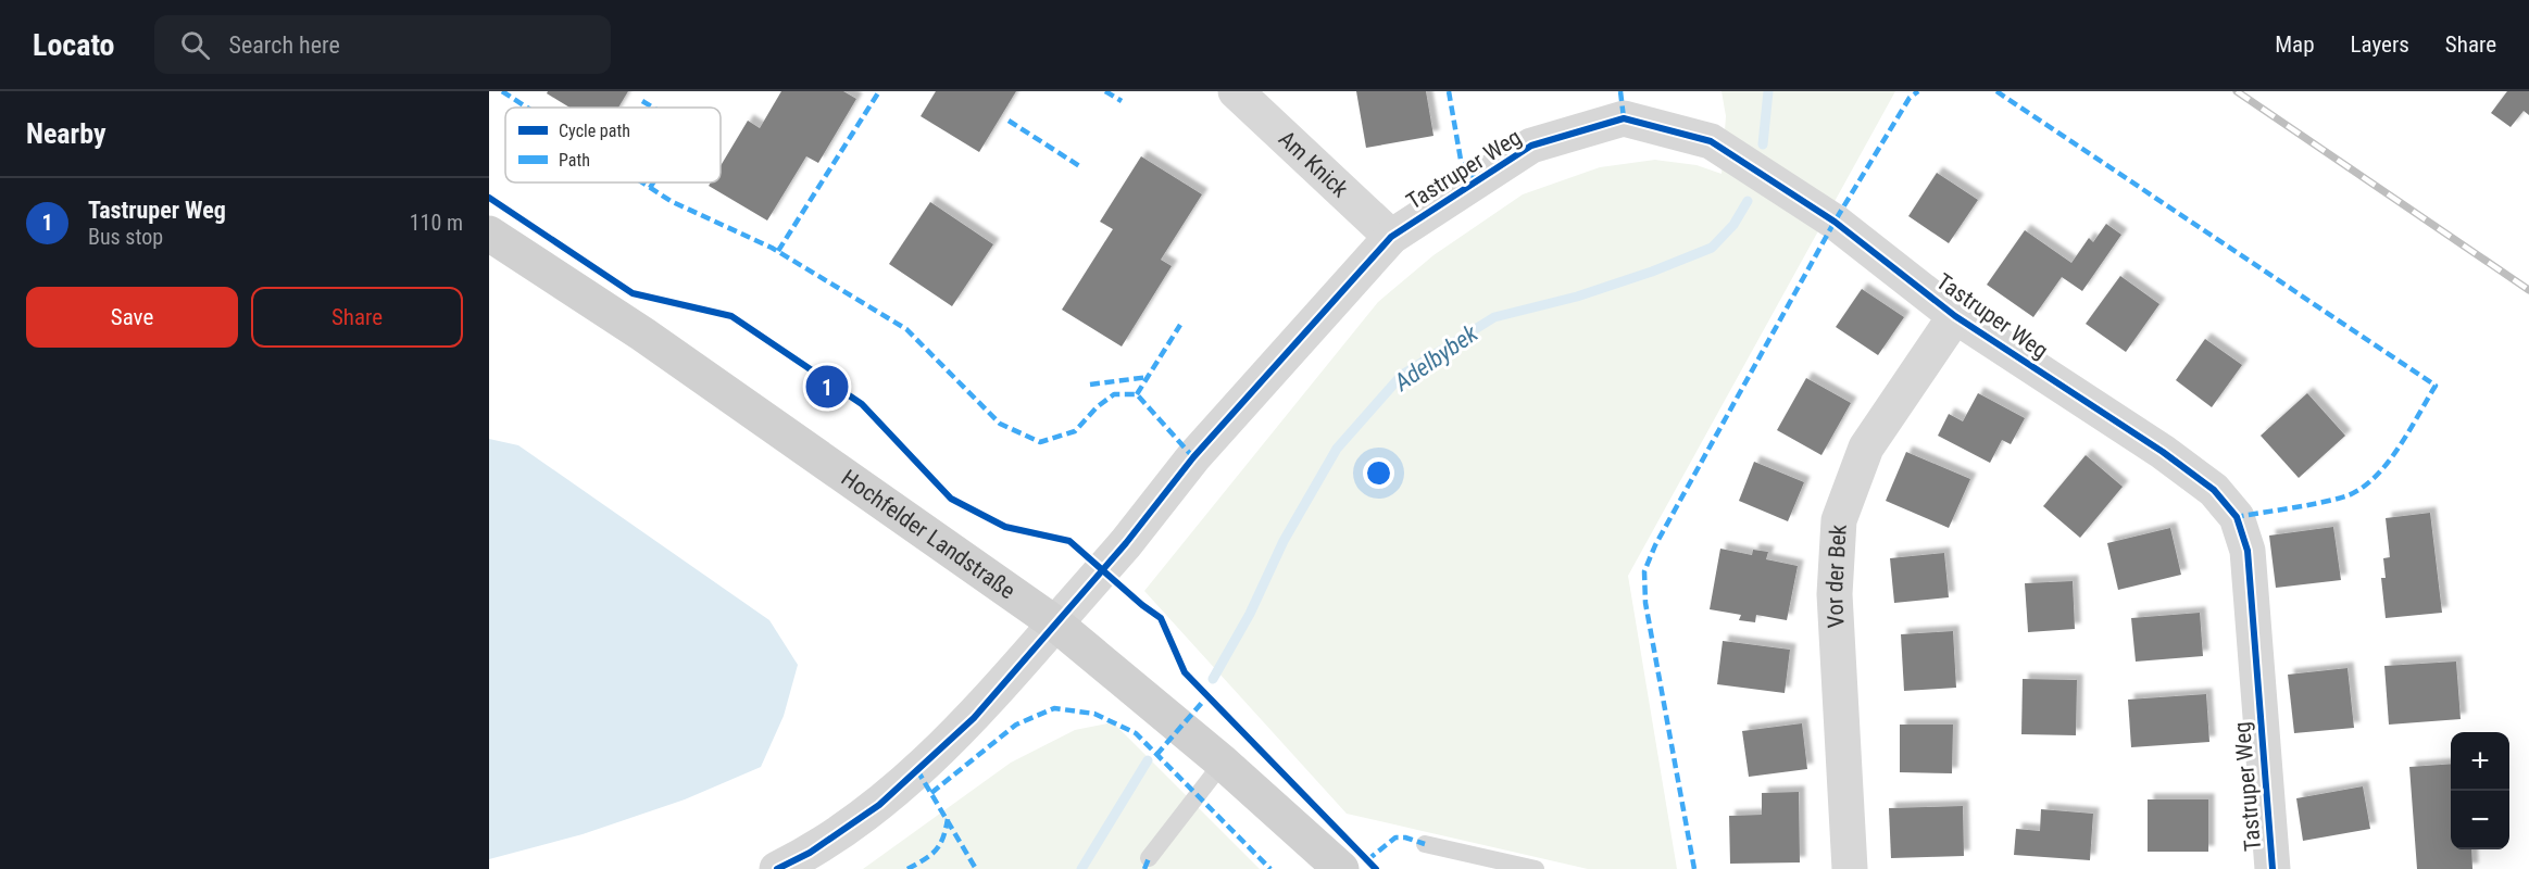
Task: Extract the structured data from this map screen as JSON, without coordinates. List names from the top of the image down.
{
  "streets": {
    "main road": ["Hochfelder Landstraße"],
    "street": ["Am Knick", "Tastruper Weg", "Vor der Bek"]
  },
  "crossings": [
    ["Am Knick", "Tastruper Weg"],
    ["Tastruper Weg", "Hochfelder Landstraße"],
    ["Tastruper Weg", "Vor der Bek"]
  ],
  "water": ["Adelbybek"],
  "legend": ["Cycle path", "Path"],
  "page": {
    "header": "Locato",
    "search": "Search here",
    "nav": ["Map", "Layers", "Share"],
    "heading": "Nearby",
    "list": [
      {
        "mark": "1",
        "name": "Tastruper Weg",
        "note": "Bus stop",
        "value": "110 m"
      }
    ],
    "buttons": ["Save", "Share"],
    "pins": "1",
    "map_buttons": ["+", "−"]
  }
}
